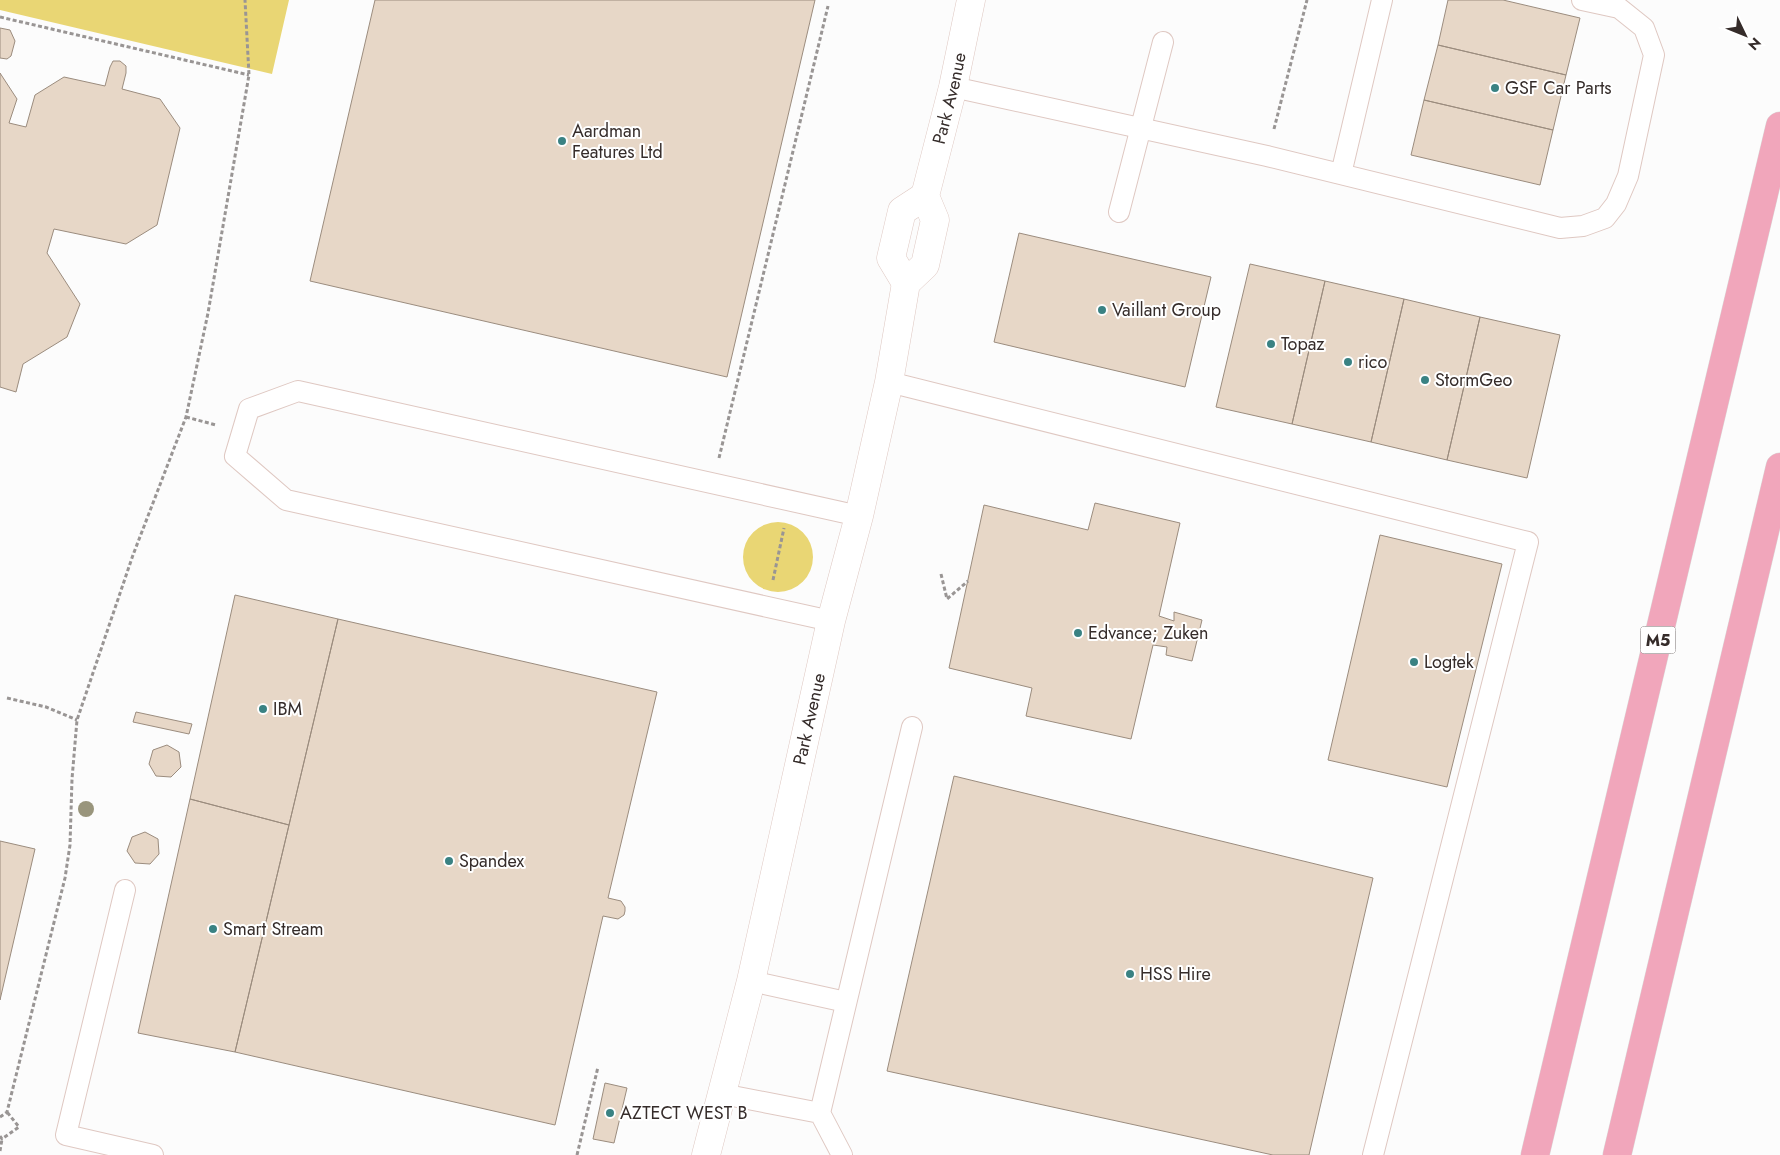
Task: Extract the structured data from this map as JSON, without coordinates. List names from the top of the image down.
{
  "streets": {
    "highway": ["M5"],
    "street": ["Park Avenue"]
  },
  "places": [
    "GSF Car Parts",
    "Aardman Features Ltd",
    "Vaillant Group",
    "Topaz",
    "rico",
    "StormGeo",
    "Edvance; Zuken",
    "Logtek",
    "IBM",
    "Spandex",
    "Smart Stream",
    "HSS Hire",
    "AZTECT WEST B"
  ],
  "north": "bottom right"
}
